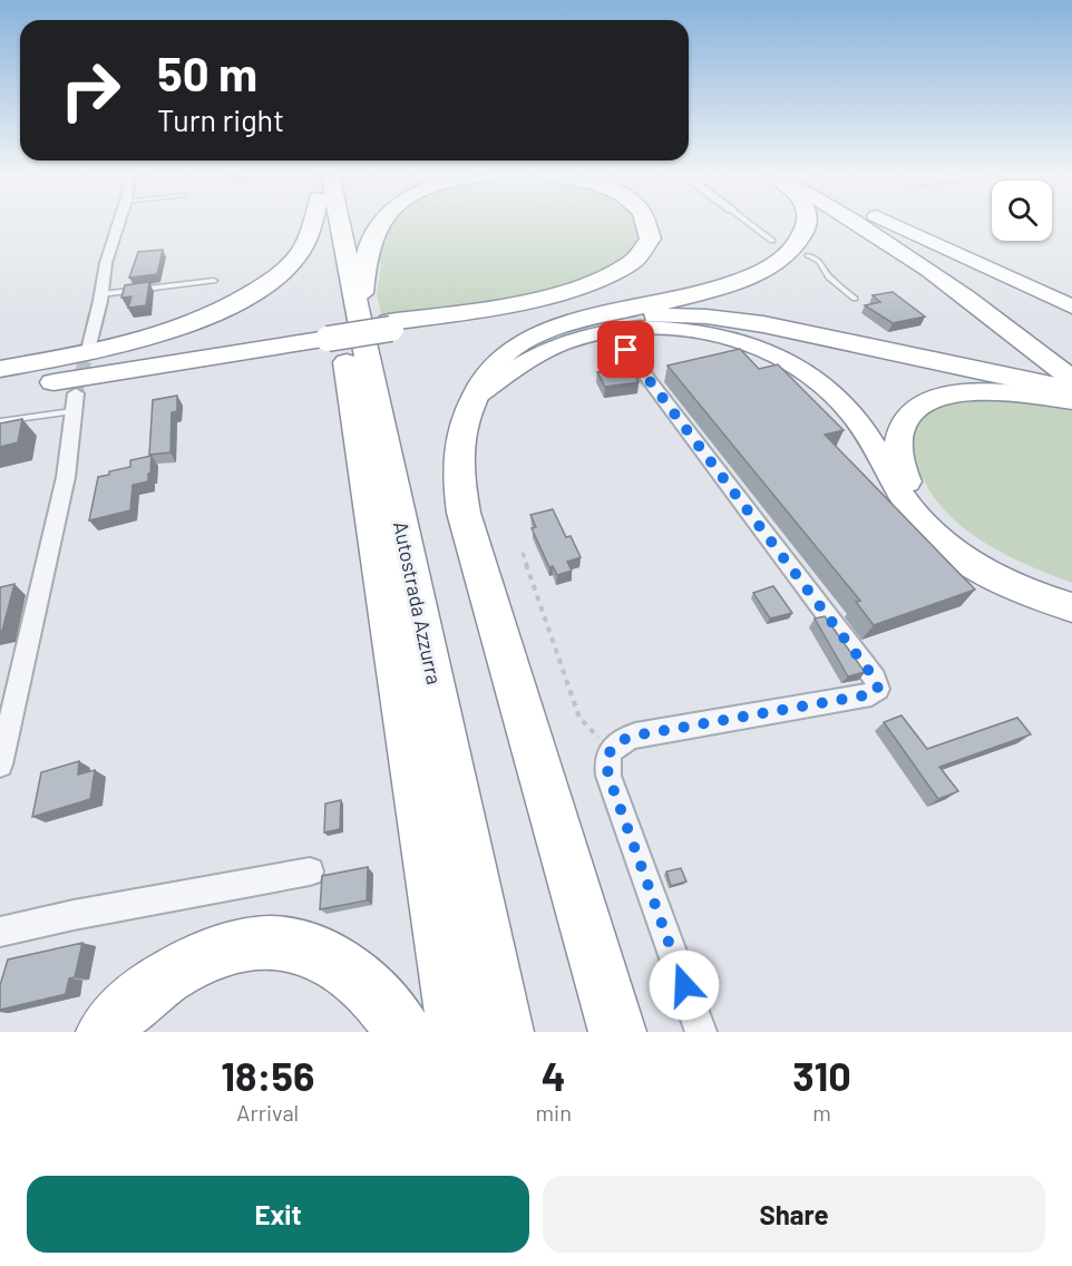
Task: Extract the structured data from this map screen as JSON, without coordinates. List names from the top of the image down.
{
  "streets": {
    "highway": ["Autostrada Azzurra"]
  },
  "page": {
    "turn": ["50 m", "Turn right"],
    "eta": [
      "18:56",
      "Arrival",
      "4",
      "min",
      "310",
      "m"
    ],
    "buttons": ["Exit", "Share"]
  }
}
